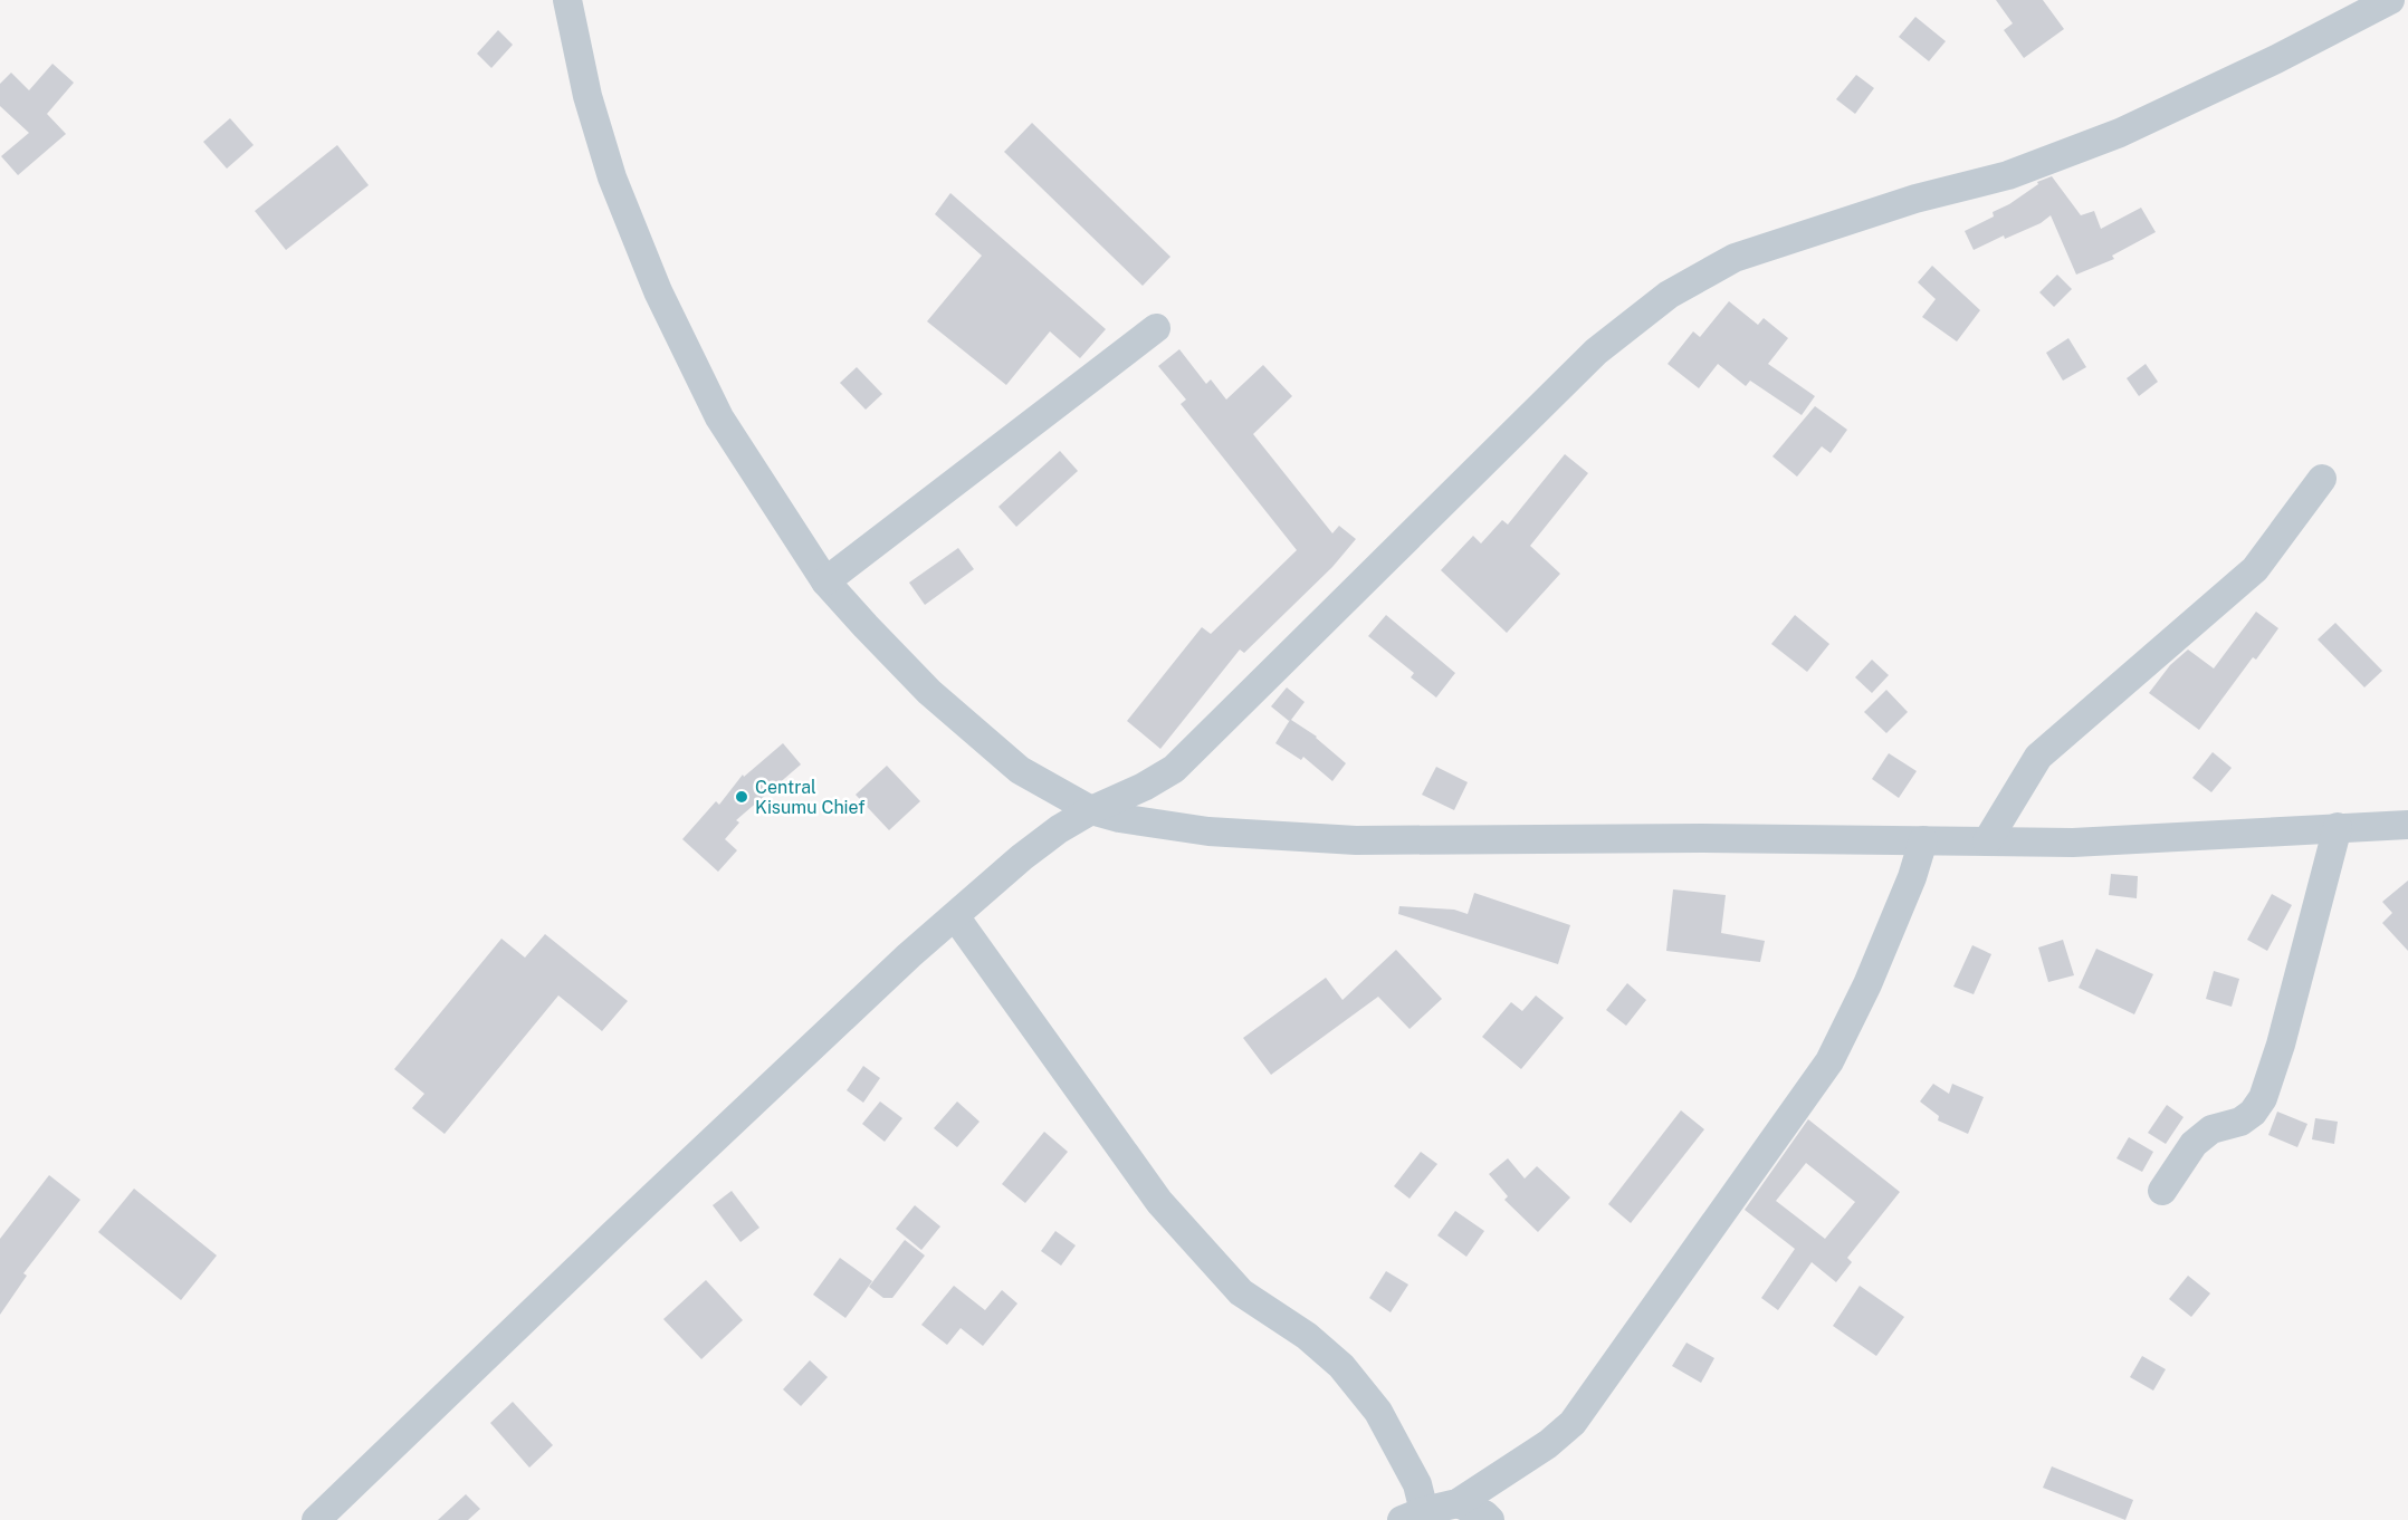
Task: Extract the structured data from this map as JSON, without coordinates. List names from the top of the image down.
{
  "places": ["Central Kisumu Chief"]
}
